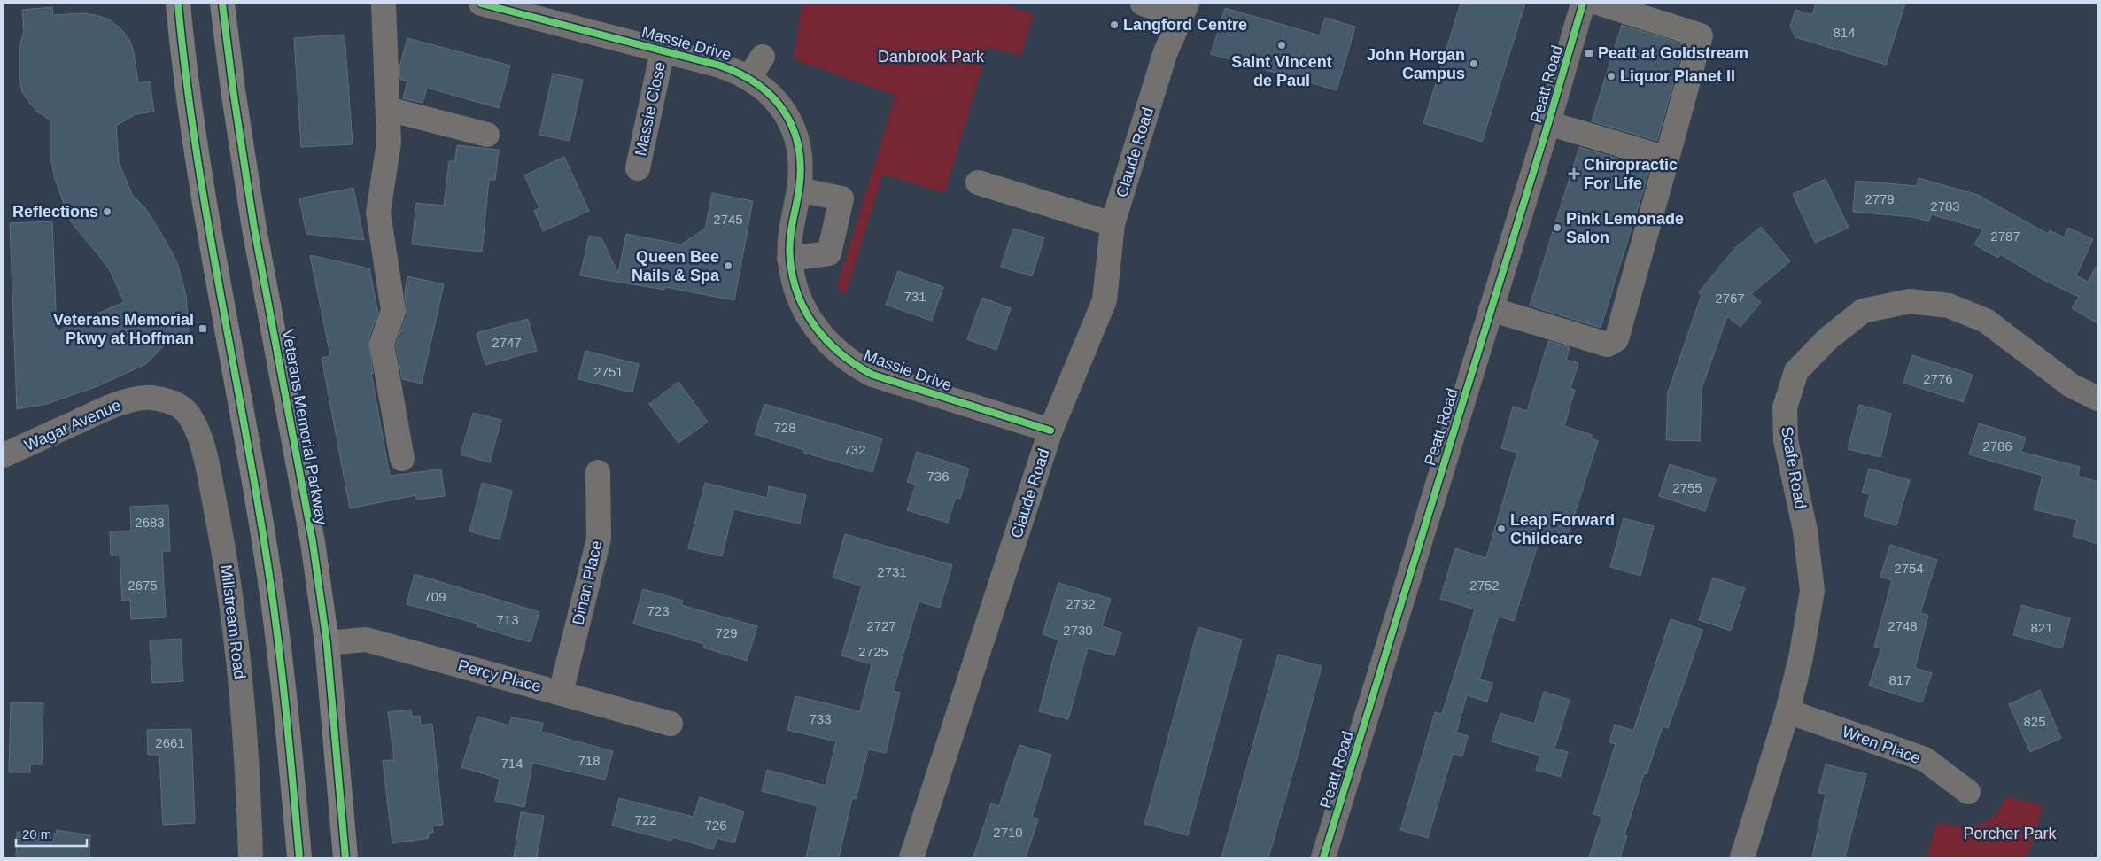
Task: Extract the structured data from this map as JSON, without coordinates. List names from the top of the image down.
{
  "streets": {
    "main road": ["Veterans Memorial Parkway"],
    "street": [
      "Massie Drive",
      "Peatt Road",
      "Massie Close",
      "Claude Road",
      "Wagar Avenue",
      "Scafe Road",
      "Dinan Place",
      "Millstream Road",
      "Percy Place",
      "Wren Place"
    ]
  },
  "crossings": [
    ["Massie Drive", "Massie Close"],
    ["Massie Drive", "Claude Road"],
    ["Wagar Avenue", "Millstream Road"],
    ["Veterans Memorial Parkway", "Percy Place"],
    ["Scafe Road", "Wren Place"],
    ["Dinan Place", "Percy Place"]
  ],
  "parks": ["Danbrook Park", "Porcher Park"],
  "places": {
    "other": [
      "Langford Centre",
      "Saint Vincent de Paul",
      "John Horgan Campus",
      "Liquor Planet II",
      "Reflections",
      "Pink Lemonade Salon",
      "Queen Bee Nails & Spa",
      "Leap Forward Childcare"
    ],
    "transit": ["Peatt at Goldstream", "Veterans Memorial Pkwy at Hoffman"],
    "health": ["Chiropractic For Life"]
  },
  "house_numbers": [
    "814",
    "2779",
    "2783",
    "2745",
    "2787",
    "731",
    "2767",
    "2747",
    "2751",
    "2776",
    "728",
    "2786",
    "732",
    "736",
    "2755",
    "2683",
    "2754",
    "2731",
    "2675",
    "2752",
    "709",
    "2732",
    "723",
    "713",
    "2727",
    "2748",
    "821",
    "2730",
    "729",
    "2725",
    "817",
    "733",
    "825",
    "2661",
    "718",
    "714",
    "722",
    "726",
    "2710"
  ],
  "scale_bar": "20 m"
}
